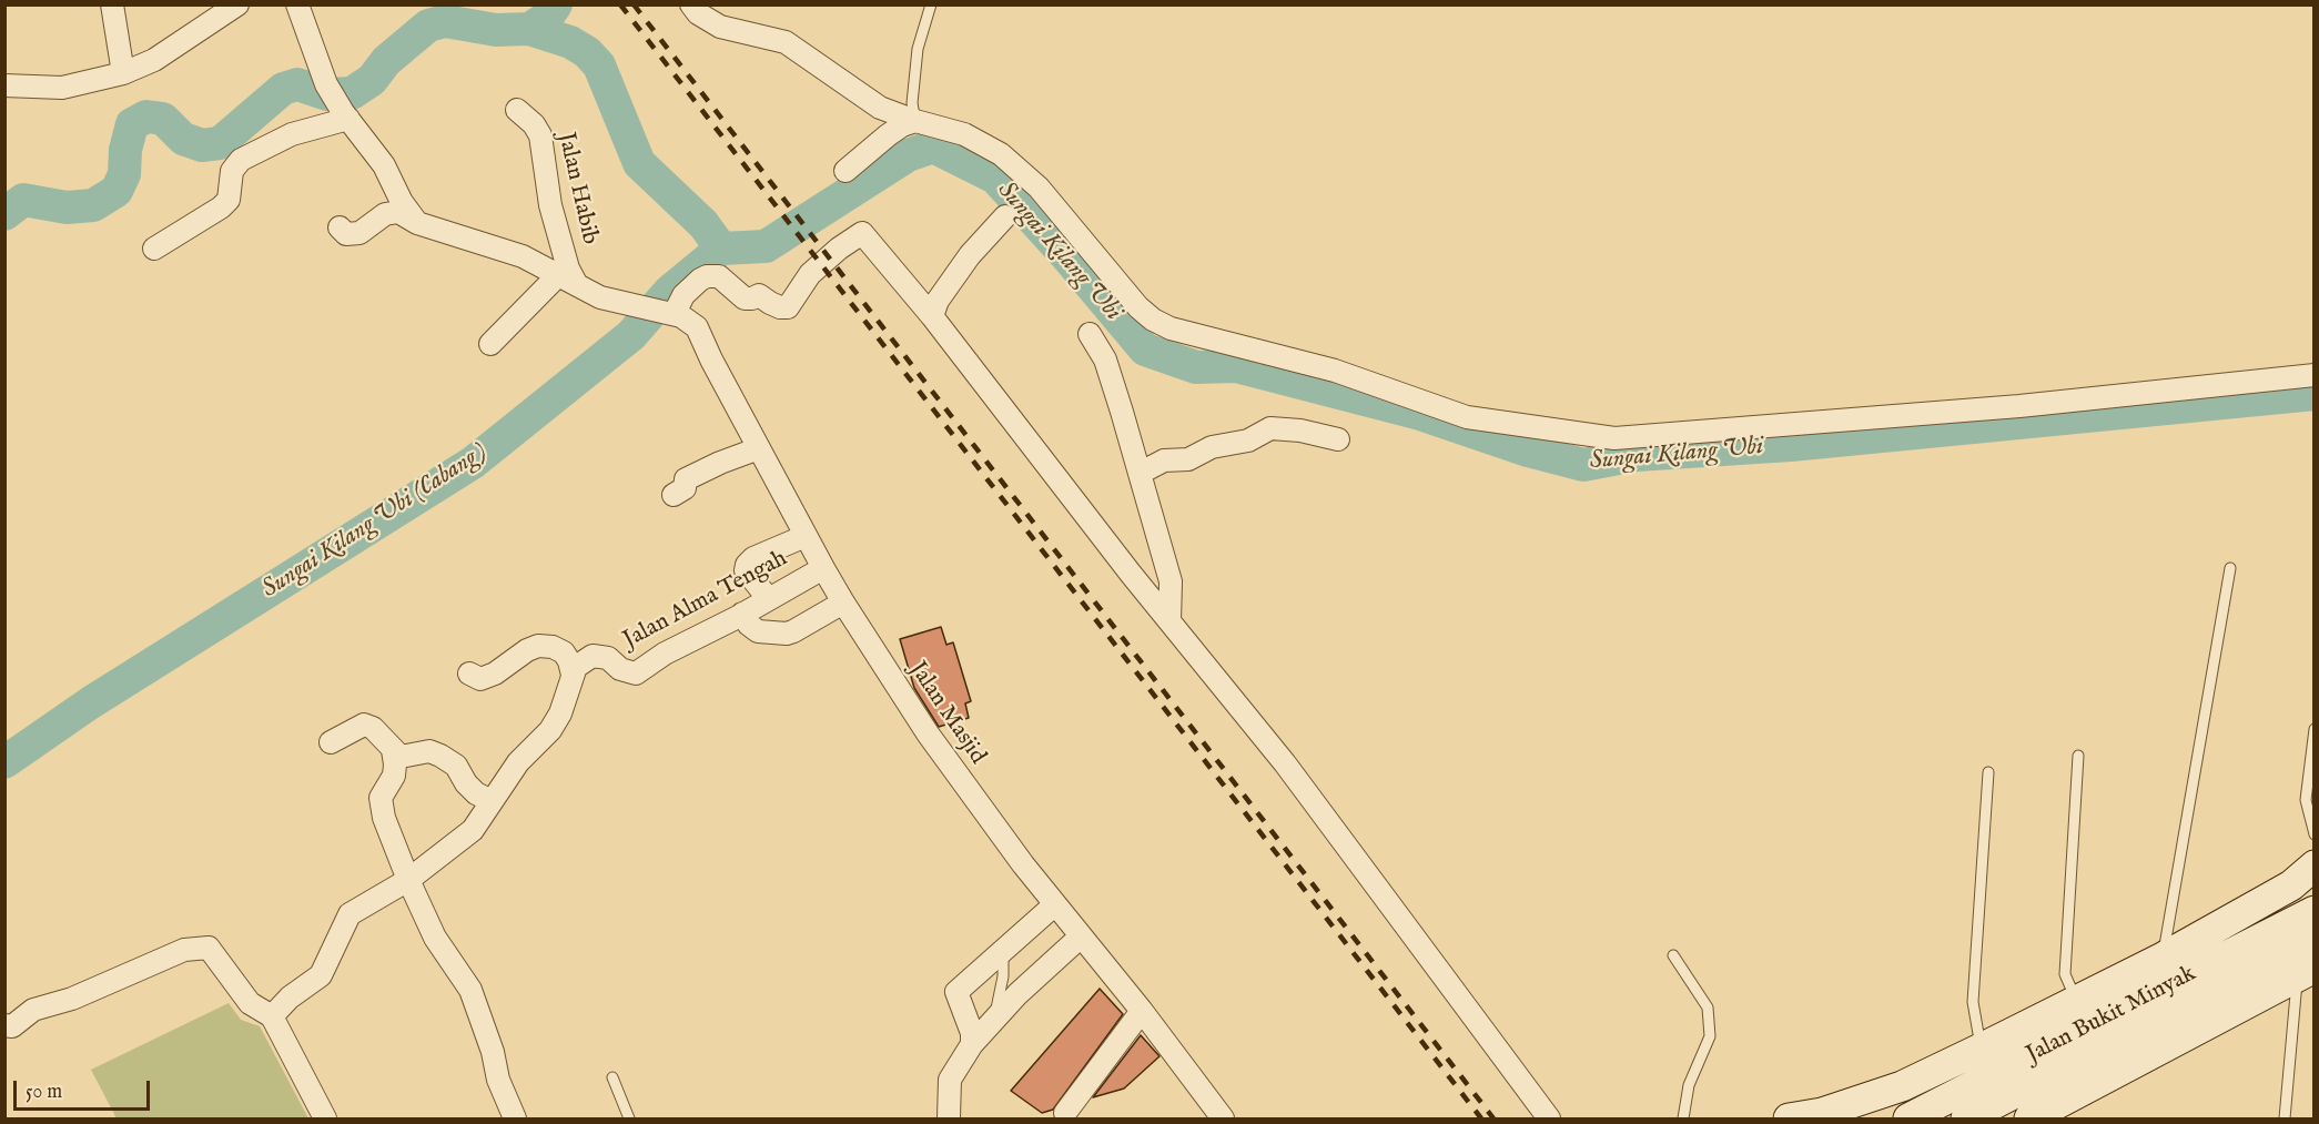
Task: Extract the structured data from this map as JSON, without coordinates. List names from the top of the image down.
{
  "streets": {
    "main road": ["Jalan Bukit Minyak"],
    "street": ["Jalan Habib", "Jalan Alma Tengah", "Jalan Masjid"]
  },
  "crossings": [
    ["Jalan Alma Tengah", "Jalan Masjid"]
  ],
  "water": ["Sungai Kilang Ubi", "Sungai Kilang Ubi (Cabang)"],
  "scale_bar": "50 m"
}
